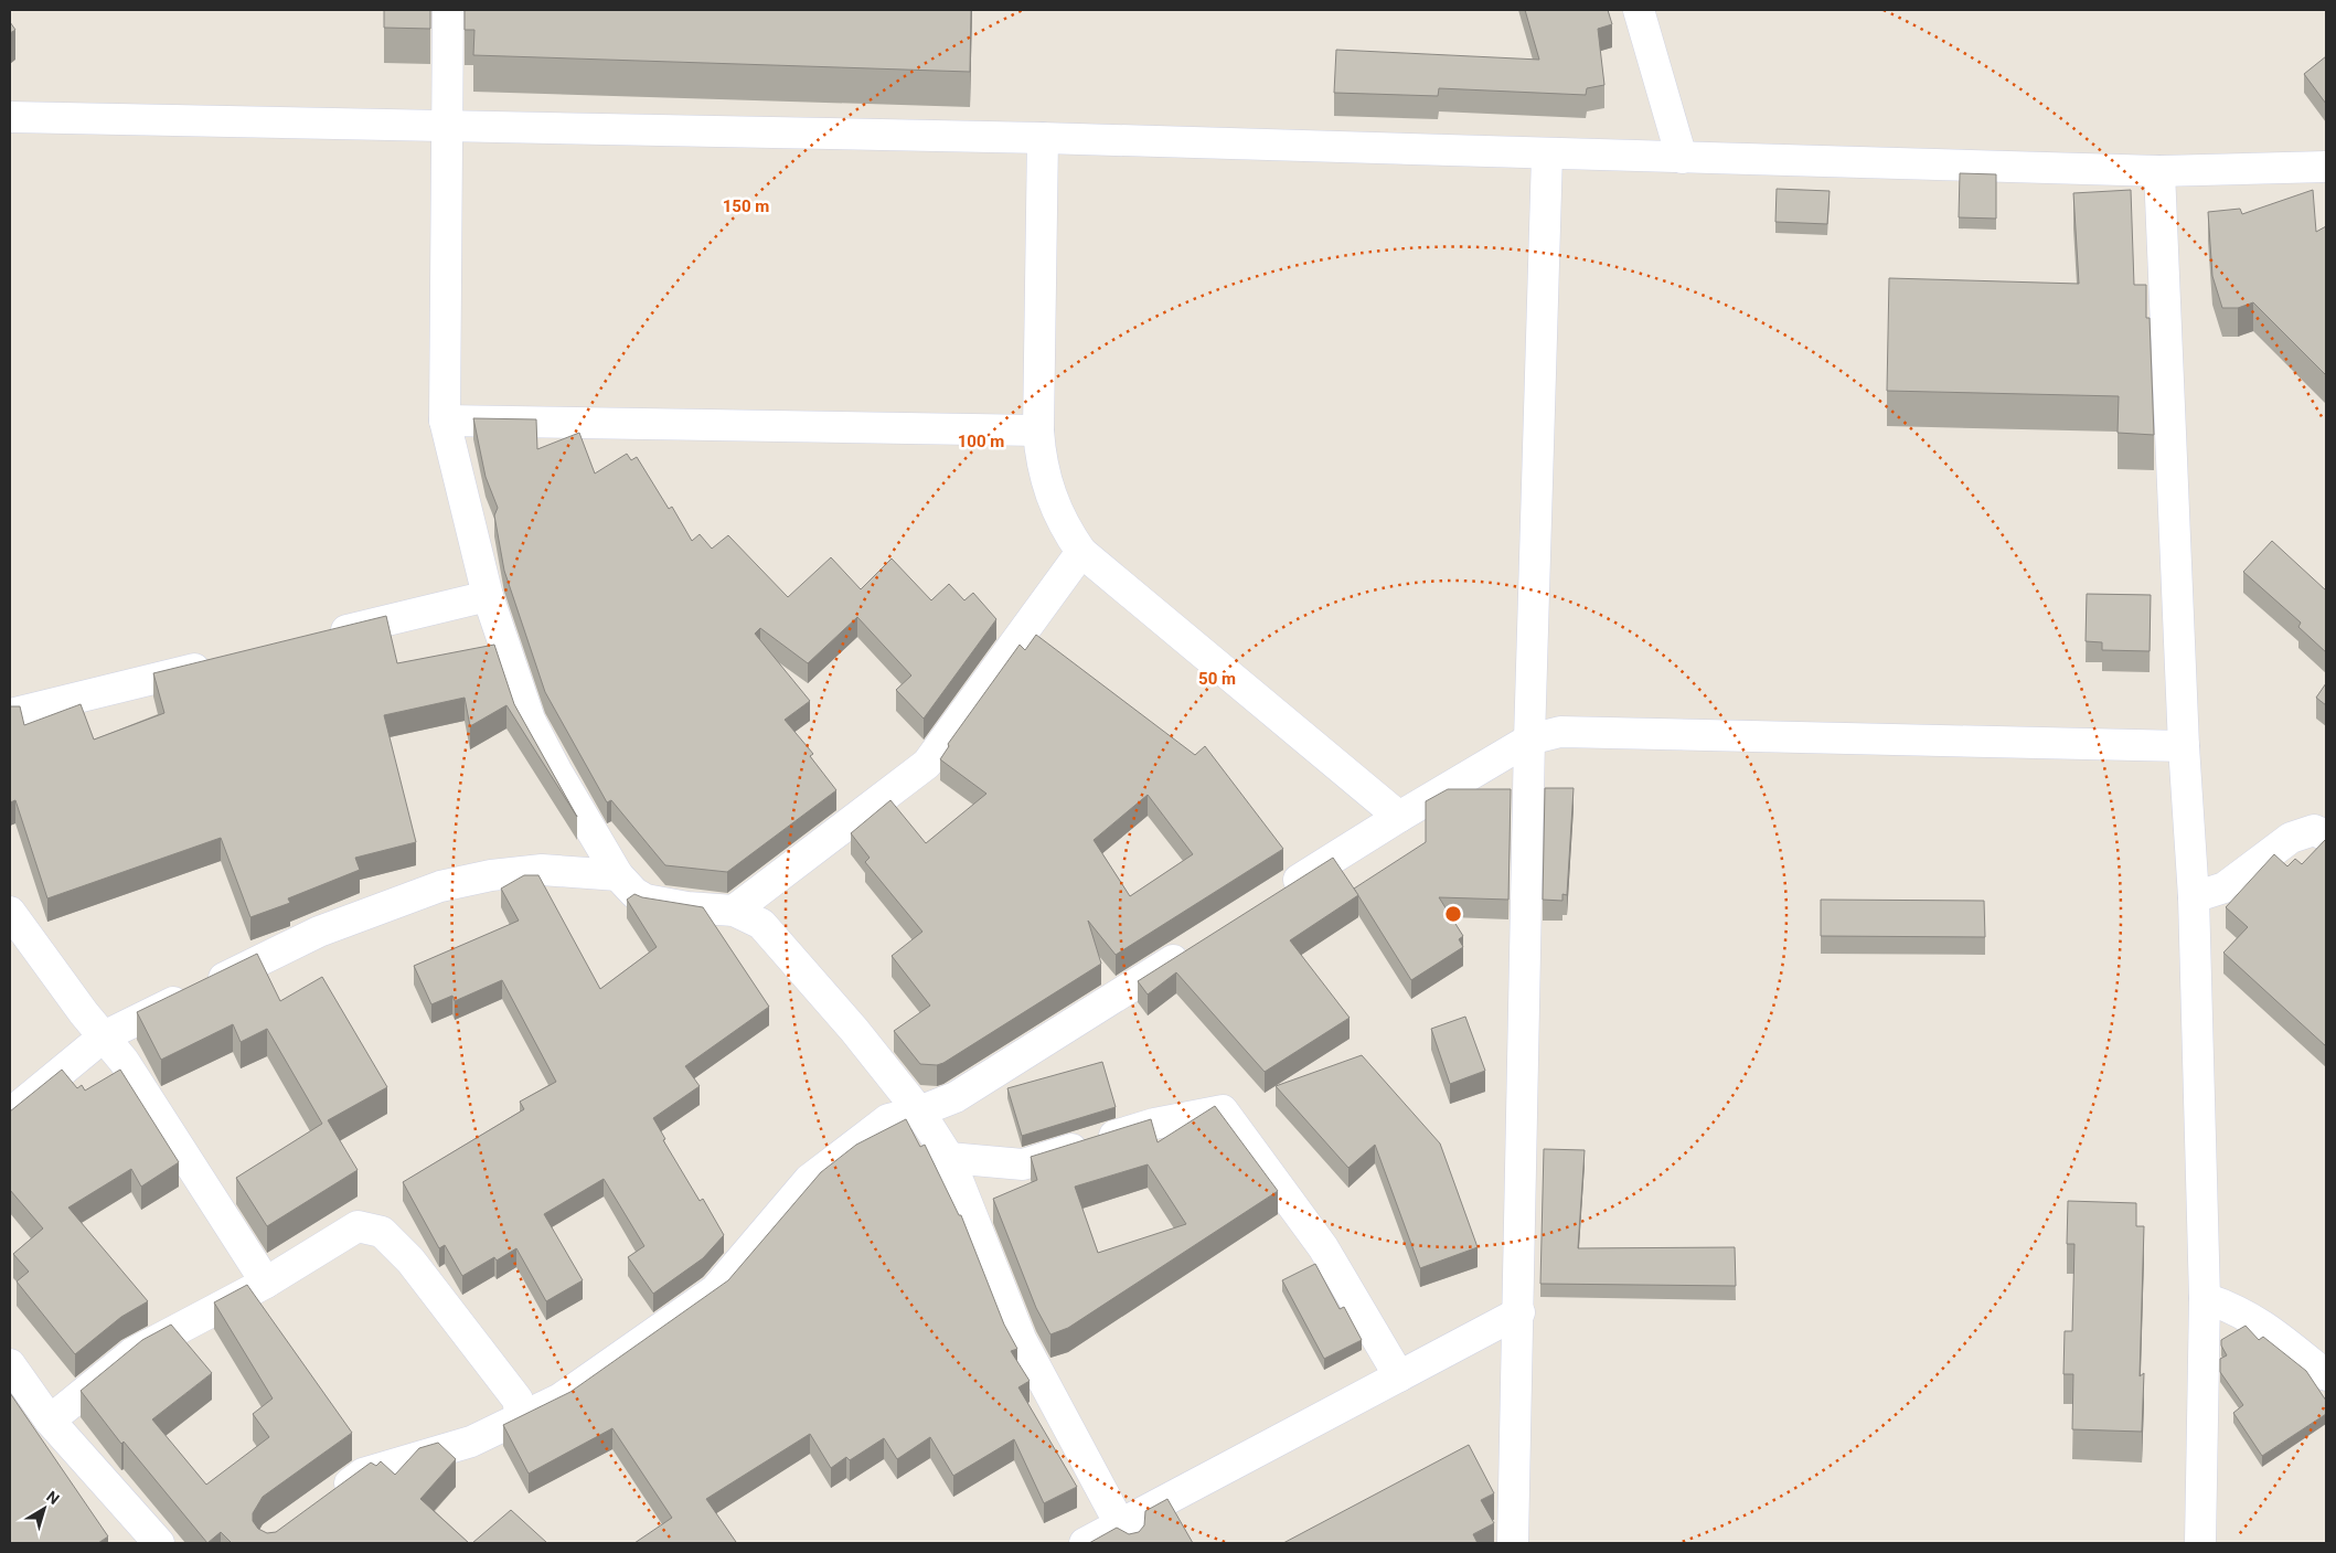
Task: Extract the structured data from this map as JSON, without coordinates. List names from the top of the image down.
{
  "north": "top right",
  "rings": ["150 m", "100 m", "50 m"]
}
